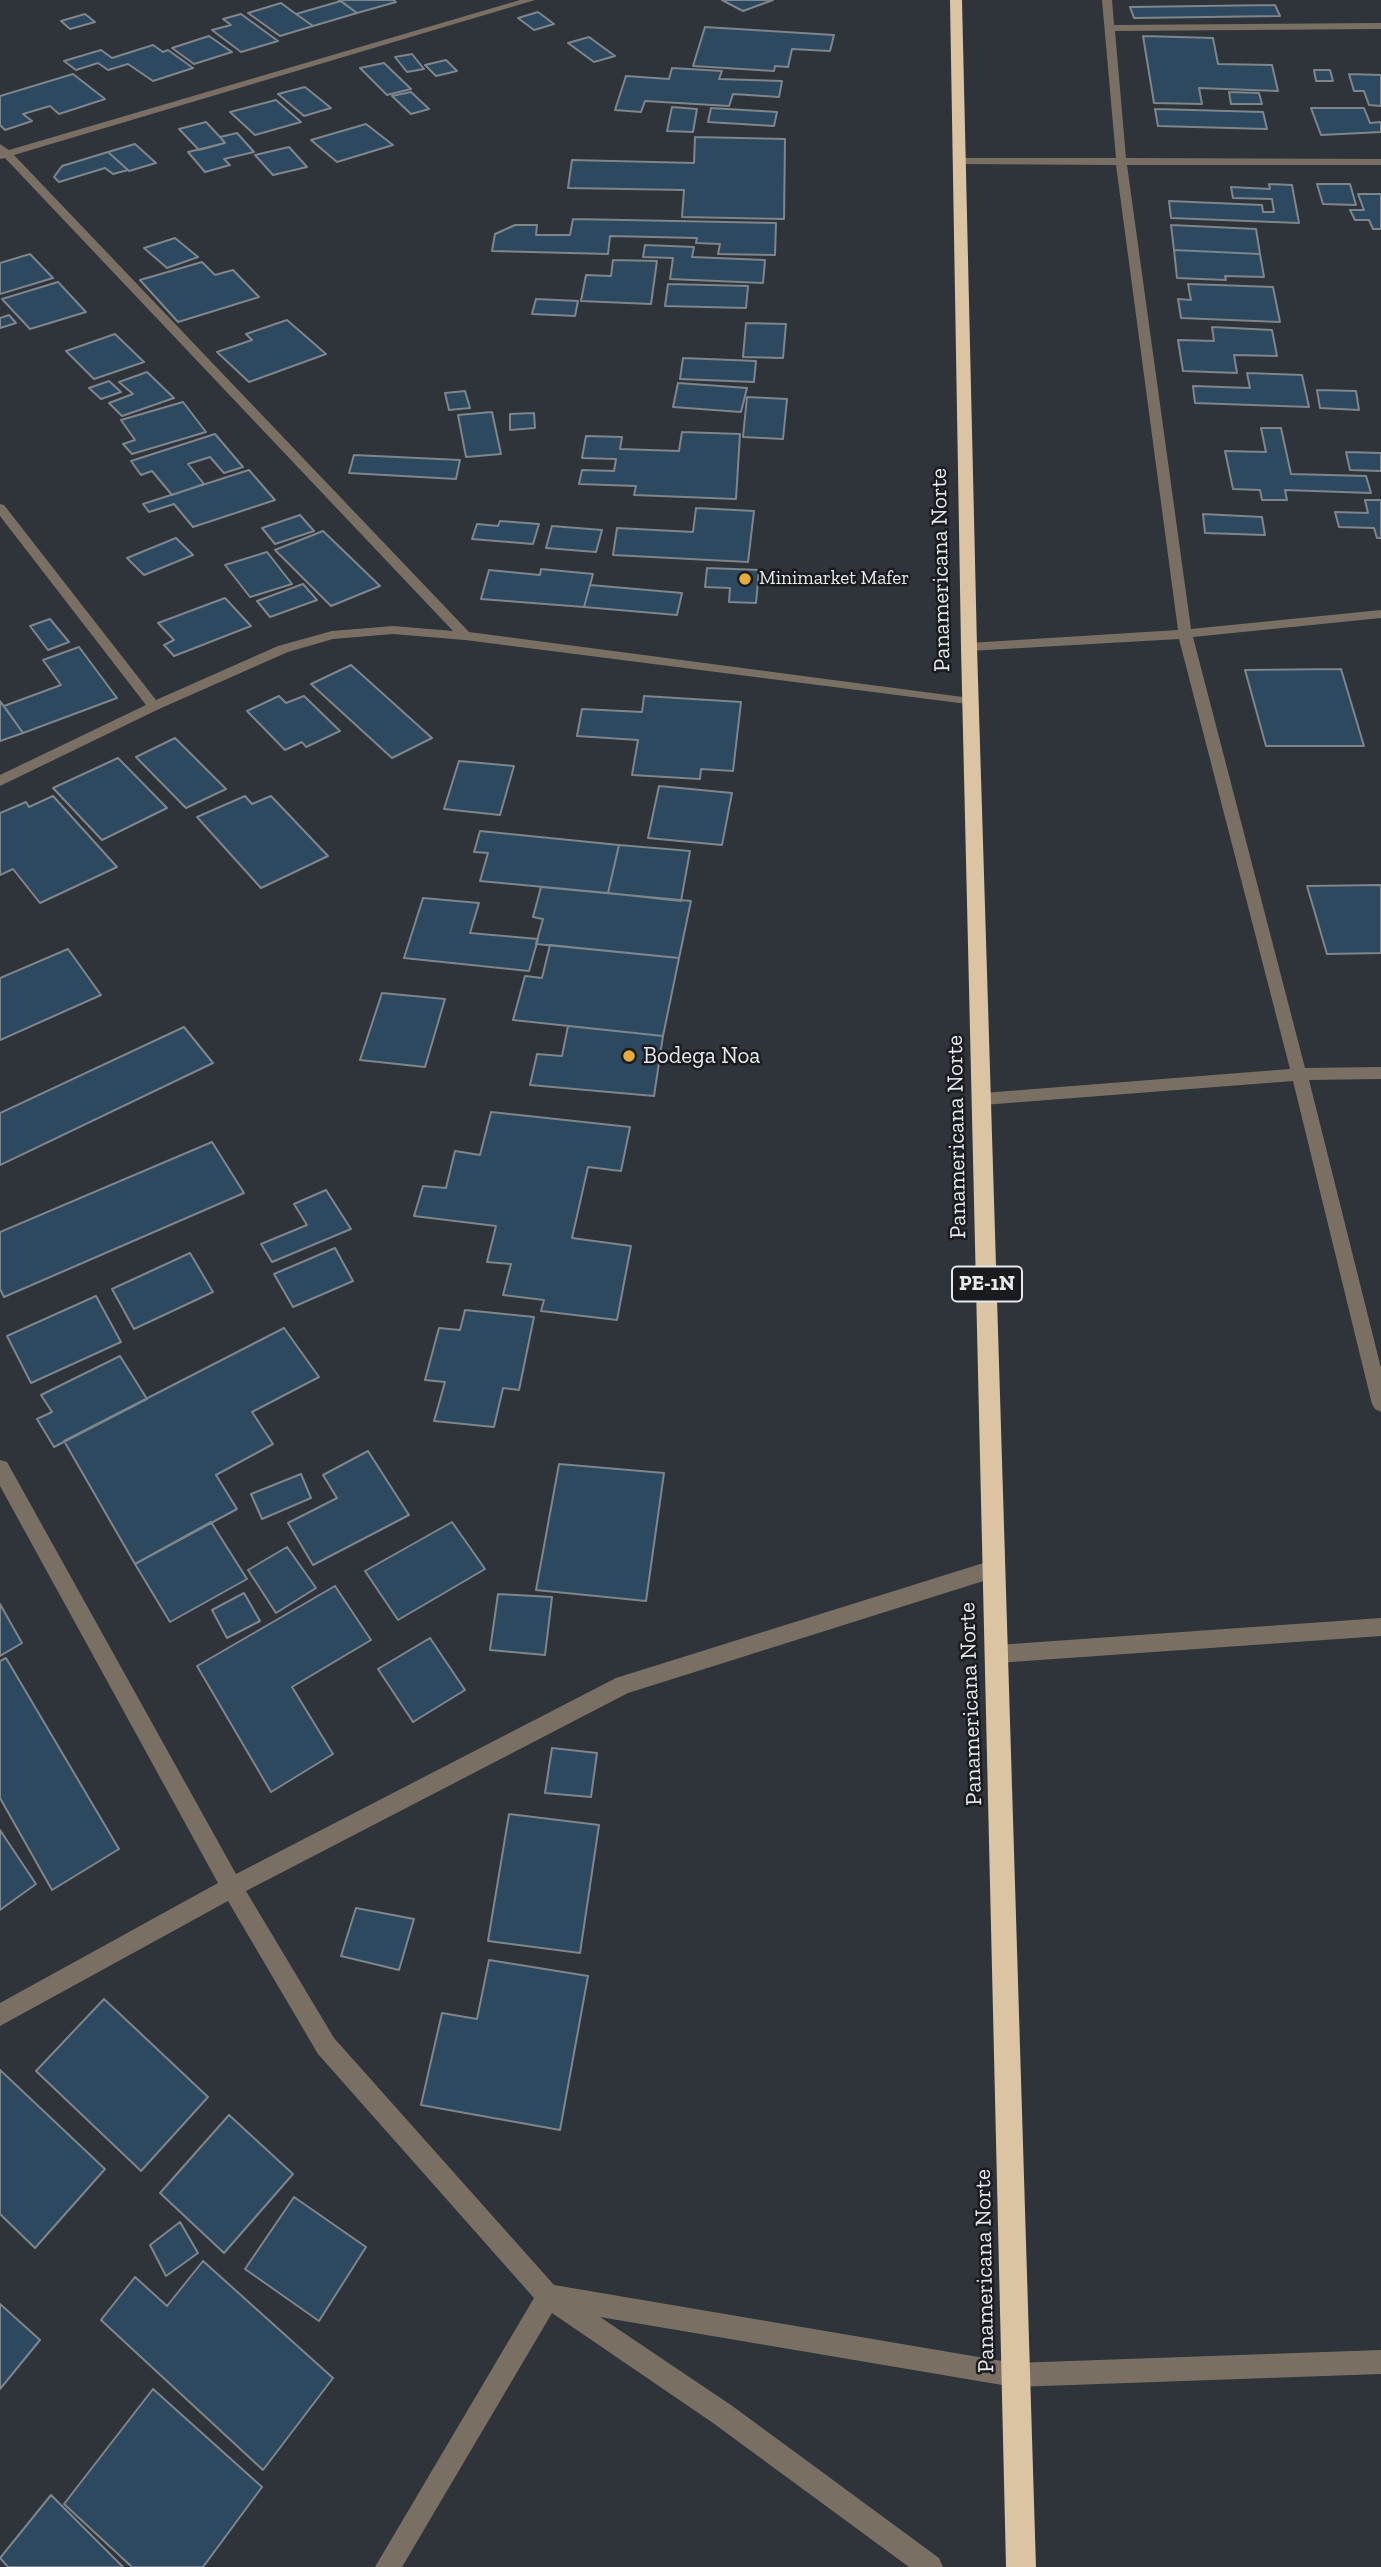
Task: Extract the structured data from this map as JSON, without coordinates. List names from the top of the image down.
{
  "streets": {
    "highway": ["Panamericana Norte", "PE-1N"]
  },
  "places": ["Minimarket Mafer", "Bodega Noa"]
}
